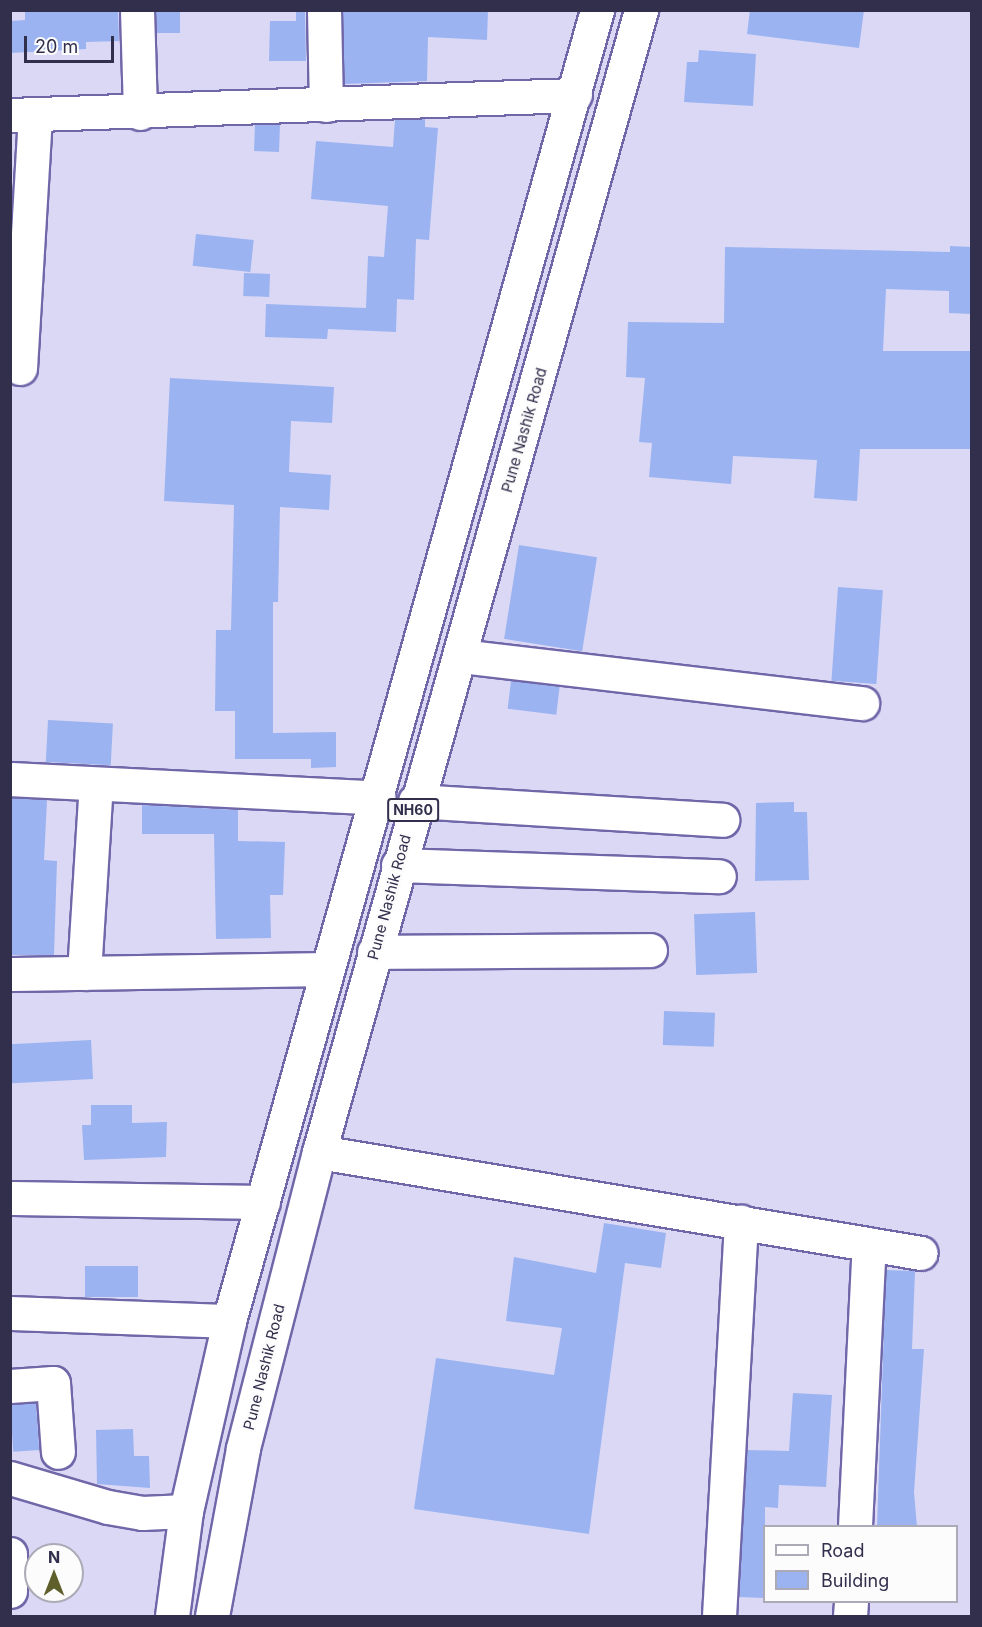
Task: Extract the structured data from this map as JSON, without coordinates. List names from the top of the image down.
{
  "streets": {
    "main road": ["Pune Nashik Road", "NH60"]
  },
  "legend": ["Road", "Building"],
  "scale_bar": "20 m",
  "north": "top"
}
